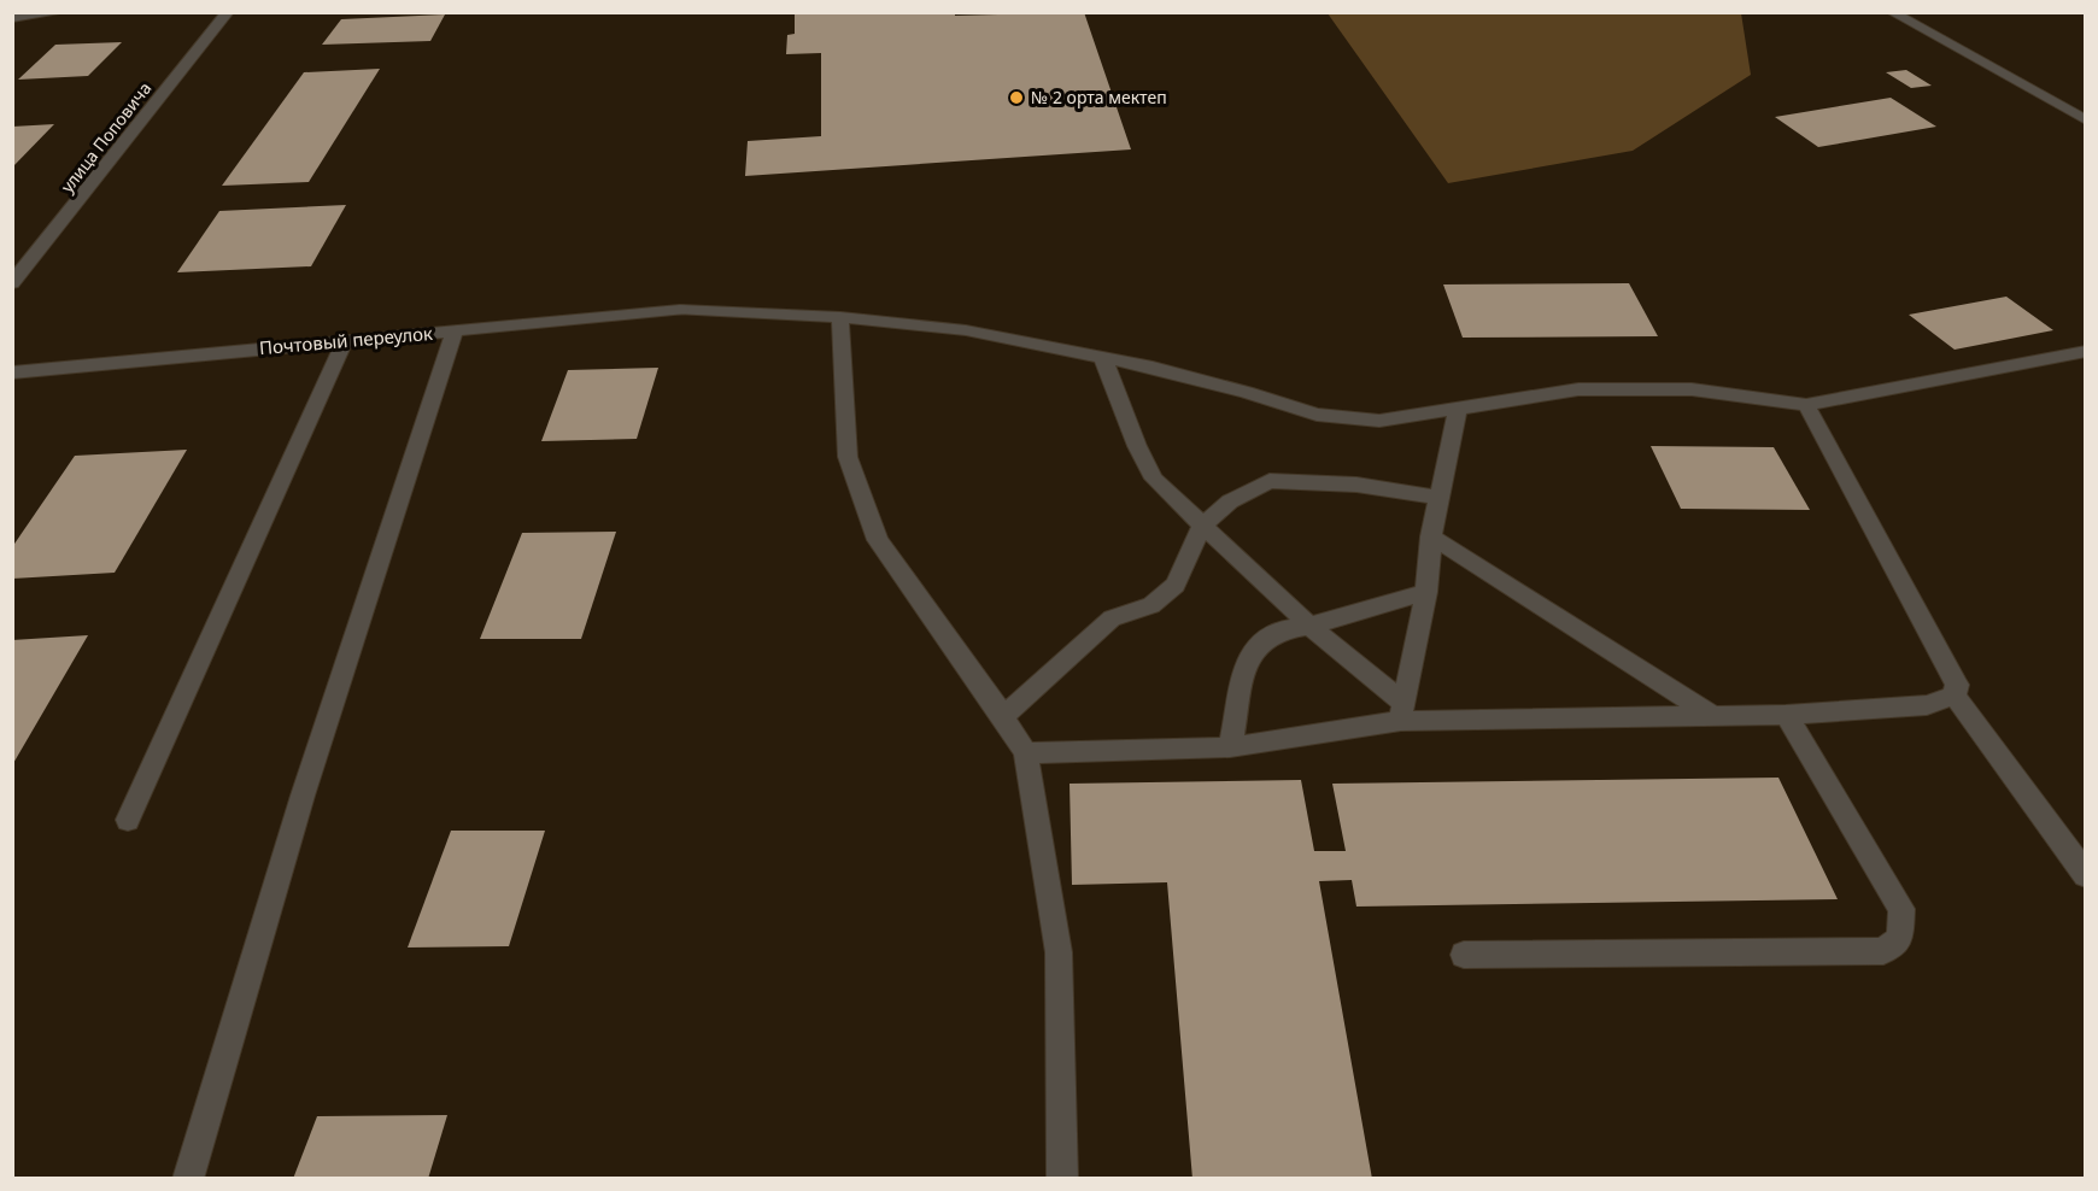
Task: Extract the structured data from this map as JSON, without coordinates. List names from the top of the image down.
{
  "streets": {
    "street": ["улица Поповича", "Почтовый переулок"]
  },
  "places": ["№ 2 орта мектеп"]
}
